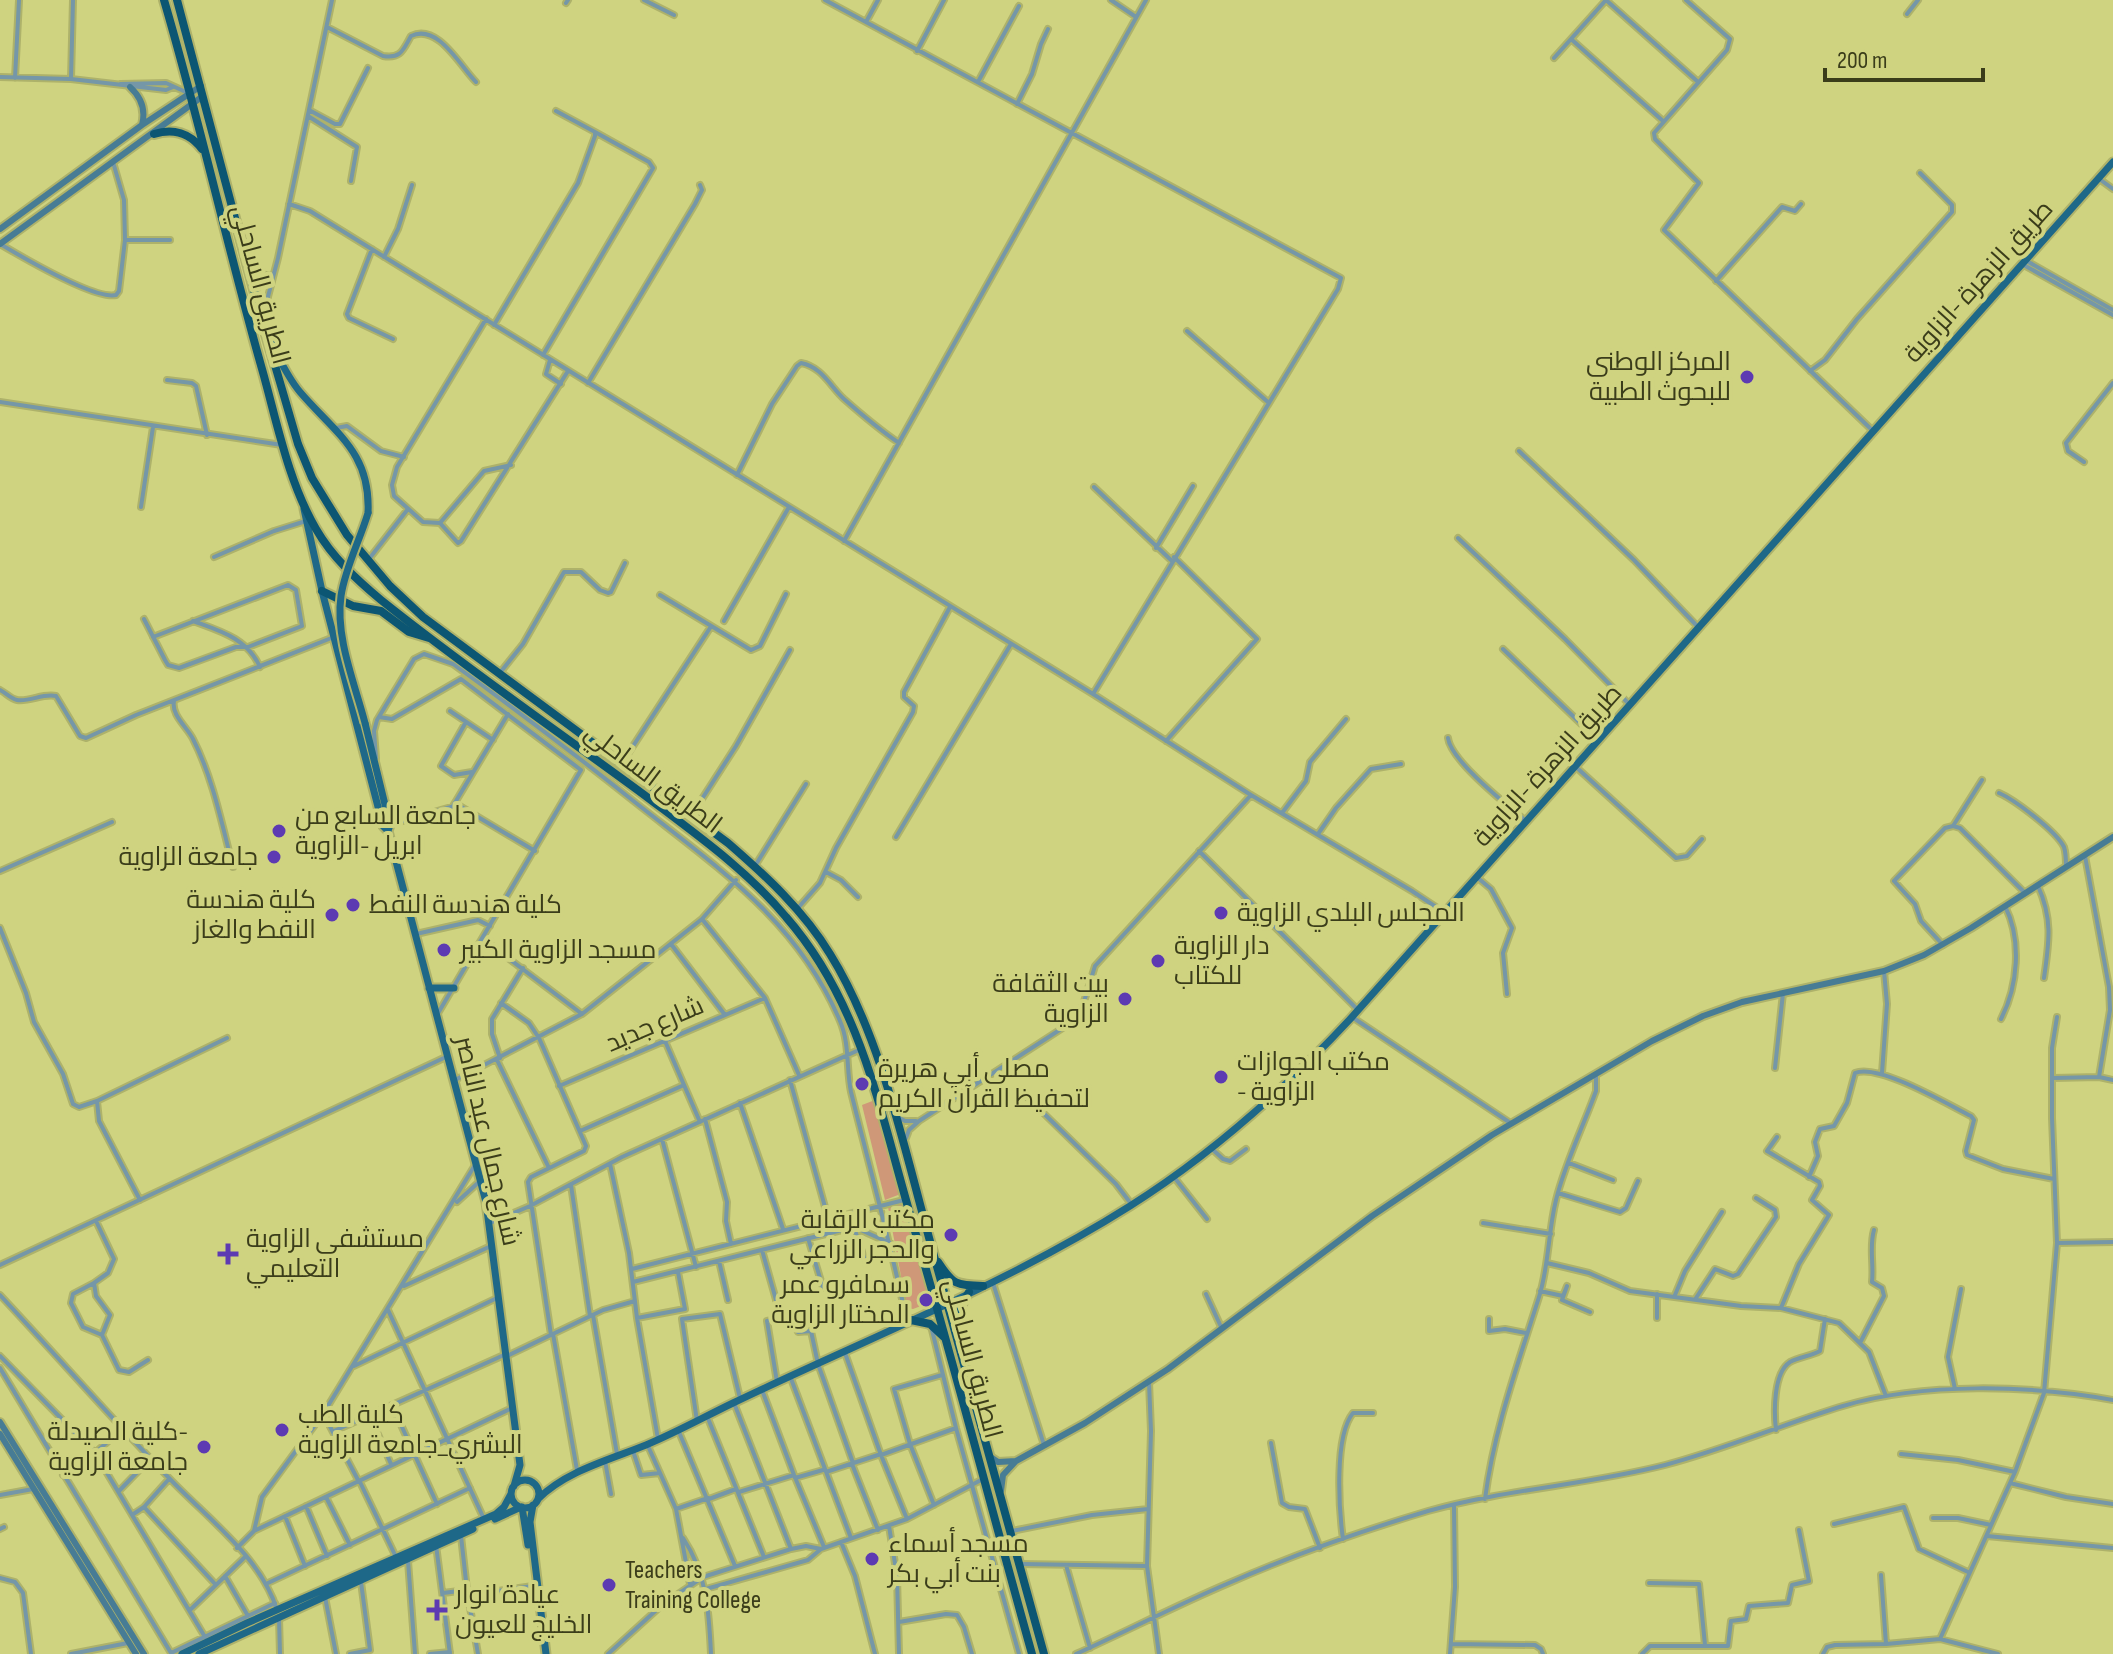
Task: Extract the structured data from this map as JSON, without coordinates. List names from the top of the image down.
{
  "streets": {
    "highway": ["الطريق الساحلي"],
    "main road": ["طريق الزهرة -الزاوية", "شارع جمال عبد الناصر"],
    "street": ["شارع جديد"]
  },
  "crossings": [
    ["طريق الزهرة -الزاوية", "الطريق الساحلي"],
    ["الطريق الساحلي", "شارع جمال عبد الناصر"]
  ],
  "places": {
    "other": [
      "المركز الوطني للبحوث الطبية",
      "جامعة السابع من ابريل -الزاوية",
      "جامعة الزاوية",
      "كلية هندسة النفط",
      "المجلس البلدي الزاوية",
      "كلية هندسة النفط والغاز",
      "مسجد الزاوية الكبير",
      "دار الزاوية للكتاب",
      "بيت الثقافة الزاوية",
      "مكتب الجوازات - الزاوية",
      "مصلى أبي هريرة لتحفيظ القرآن الكريم",
      "مكتب الرقابة والحجر الزراعي",
      "سمافرو عمر المختار الزاوية",
      "كلية الطب البشري_جامعة الزاوية",
      "كلية الصيدلة- جامعة الزاوية",
      "مسجد أسماء بنت أبي بكر",
      "Teachers Training College"
    ],
    "health": ["مستشفى الزاوية التعليمي", "عيادة انوار الخليج للعيون"]
  },
  "scale_bar": "200 m"
}
